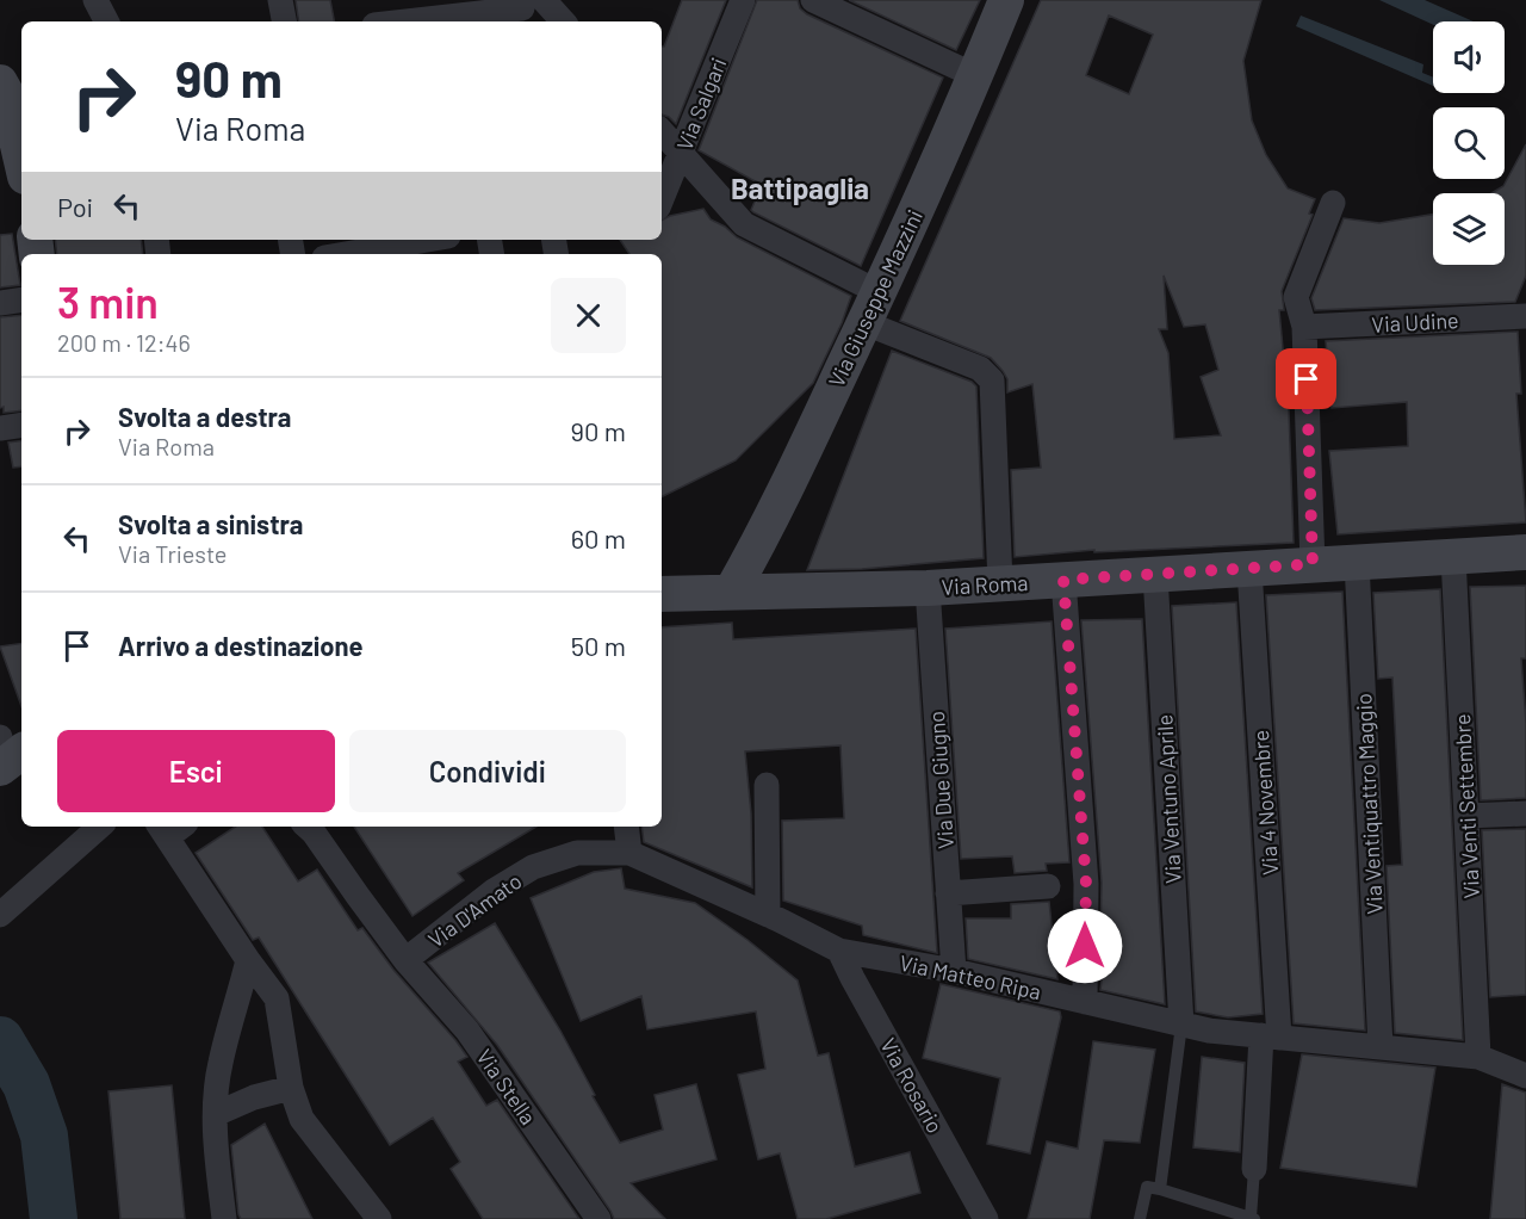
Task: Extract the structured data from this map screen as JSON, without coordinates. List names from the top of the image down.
{
  "streets": {
    "main road": ["Via Giuseppe Mazzini", "Via Roma"],
    "street": [
      "Via Salgari",
      "Via Udine",
      "Via Due Giugno",
      "Via Ventuno Aprile",
      "Via 4 Novembre",
      "Via Ventiquattro Maggio",
      "Via Venti Settembre",
      "Via D'Amato",
      "Via Matteo Ripa",
      "Via Rosario",
      "Via Stella"
    ]
  },
  "crossings": [
    ["Via Giuseppe Mazzini", "Via Roma"],
    ["Via Roma", "Via Due Giugno"],
    ["Via Roma", "Via Ventuno Aprile"],
    ["Via Roma", "Via 4 Novembre"],
    ["Via Roma", "Via Ventiquattro Maggio"],
    ["Via Roma", "Via Venti Settembre"],
    ["Via Due Giugno", "Via Matteo Ripa"],
    ["Via Ventuno Aprile", "Via Matteo Ripa"],
    ["Via 4 Novembre", "Via Matteo Ripa"],
    ["Via Ventiquattro Maggio", "Via Matteo Ripa"],
    ["Via Venti Settembre", "Via Matteo Ripa"],
    ["Via D'Amato", "Via Matteo Ripa"],
    ["Via D'Amato", "Via Stella"],
    ["Via Matteo Ripa", "Via Rosario"]
  ],
  "districts": ["Battipaglia"],
  "page": {
    "turn": ["90 m", "Via Roma"],
    "then": "Poi",
    "heading": ["3 min", "200 m · 12:46"],
    "list": [
      {
        "name": "Svolta a destra",
        "note": "Via Roma",
        "value": "90 m"
      },
      {
        "name": "Svolta a sinistra",
        "note": "Via Trieste",
        "value": "60 m"
      },
      {
        "name": "Arrivo a destinazione",
        "value": "50 m"
      }
    ],
    "buttons": ["Esci", "Condividi"]
  }
}
